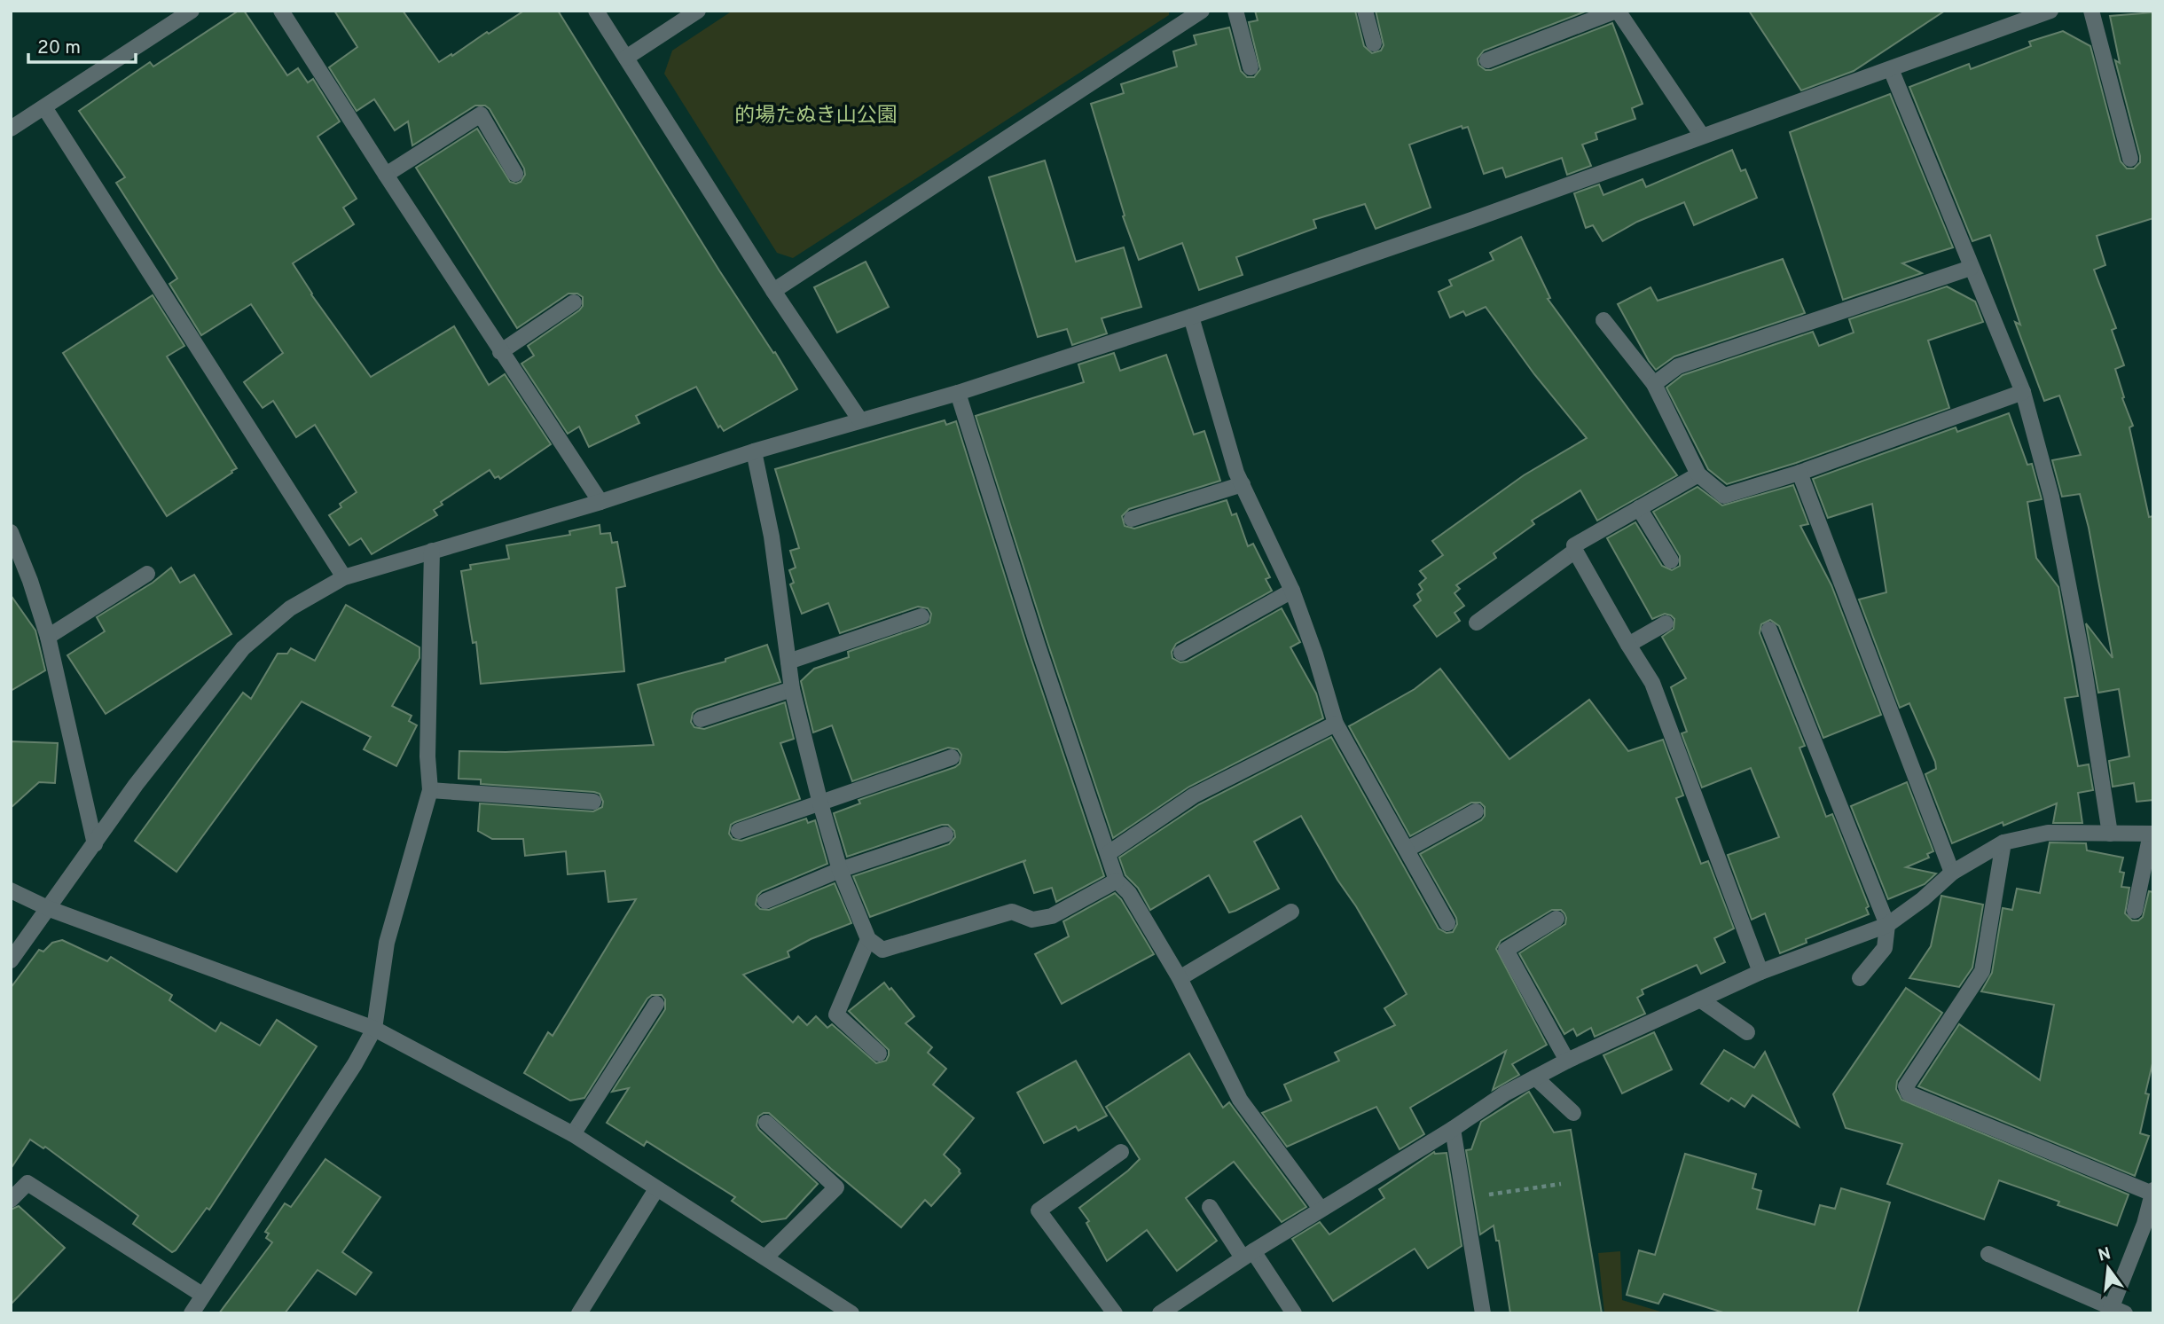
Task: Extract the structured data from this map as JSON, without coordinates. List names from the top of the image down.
{
  "parks": ["的場たぬき山公園"],
  "scale_bar": "20 m",
  "north": "top"
}
